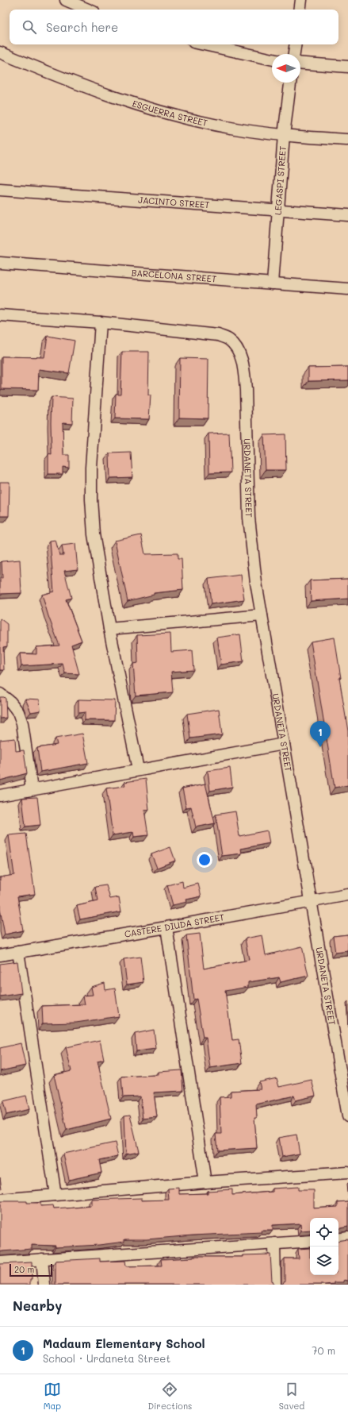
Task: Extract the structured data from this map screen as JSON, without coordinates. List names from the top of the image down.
{
  "streets": {
    "street": [
      "ESGUERRA STREET",
      "LEGASPI STREET",
      "JACINTO STREET",
      "BARCELONA STREET",
      "URDANETA STREET",
      "CASTERE DIUDA STREET"
    ]
  },
  "crossings": [
    ["ESGUERRA STREET", "LEGASPI STREET"],
    ["LEGASPI STREET", "JACINTO STREET"],
    ["LEGASPI STREET", "BARCELONA STREET"],
    ["URDANETA STREET", "CASTERE DIUDA STREET"]
  ],
  "scale_bar": "20 m",
  "north": "left",
  "page": {
    "search": "Search here",
    "pins": "1",
    "scale": "20 m",
    "heading": "Nearby",
    "list": [
      {
        "mark": "1",
        "name": "Madaum Elementary School",
        "note": "School · Urdaneta Street",
        "value": "70 m"
      }
    ],
    "nav": ["Map", "Directions", "Saved"]
  }
}
